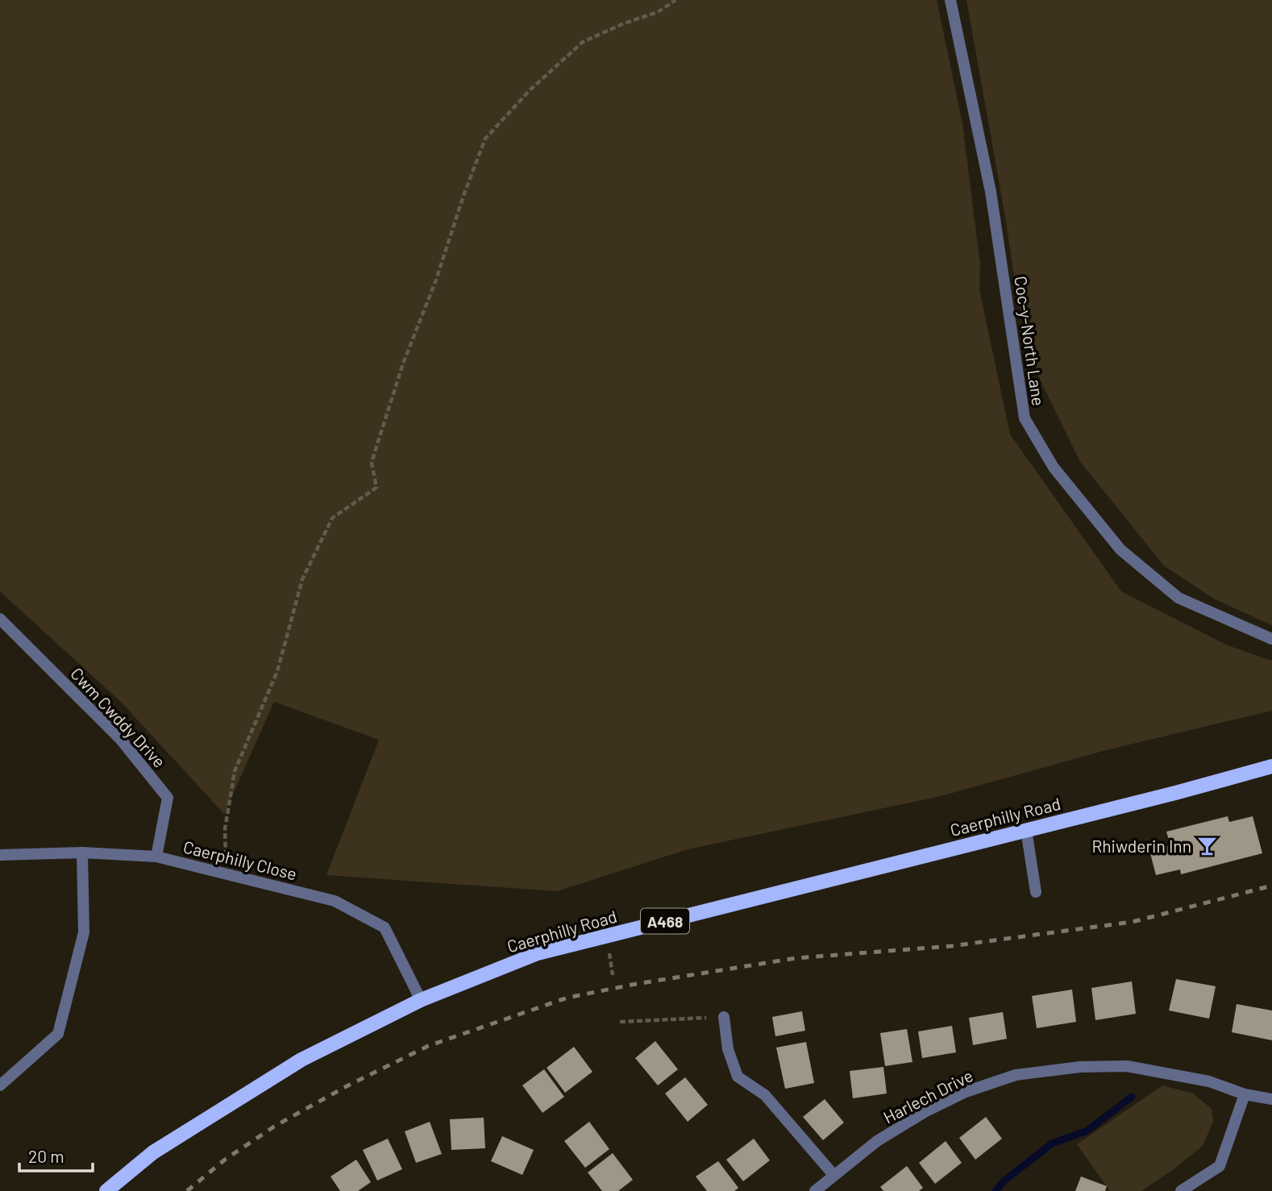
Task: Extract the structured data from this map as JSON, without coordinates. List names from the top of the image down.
{
  "streets": {
    "main road": ["Caerphilly Road", "A468"],
    "street": [
      "Coc-y-North Lane",
      "Cwm Cwddy Drive",
      "Caerphilly Close",
      "Harlech Drive"
    ]
  },
  "crossings": [
    ["Cwm Cwddy Drive", "Caerphilly Close"],
    ["Caerphilly Road", "Caerphilly Close"]
  ],
  "places": {
    "bar": ["Rhiwderin Inn"]
  },
  "scale_bar": "20 m"
}
